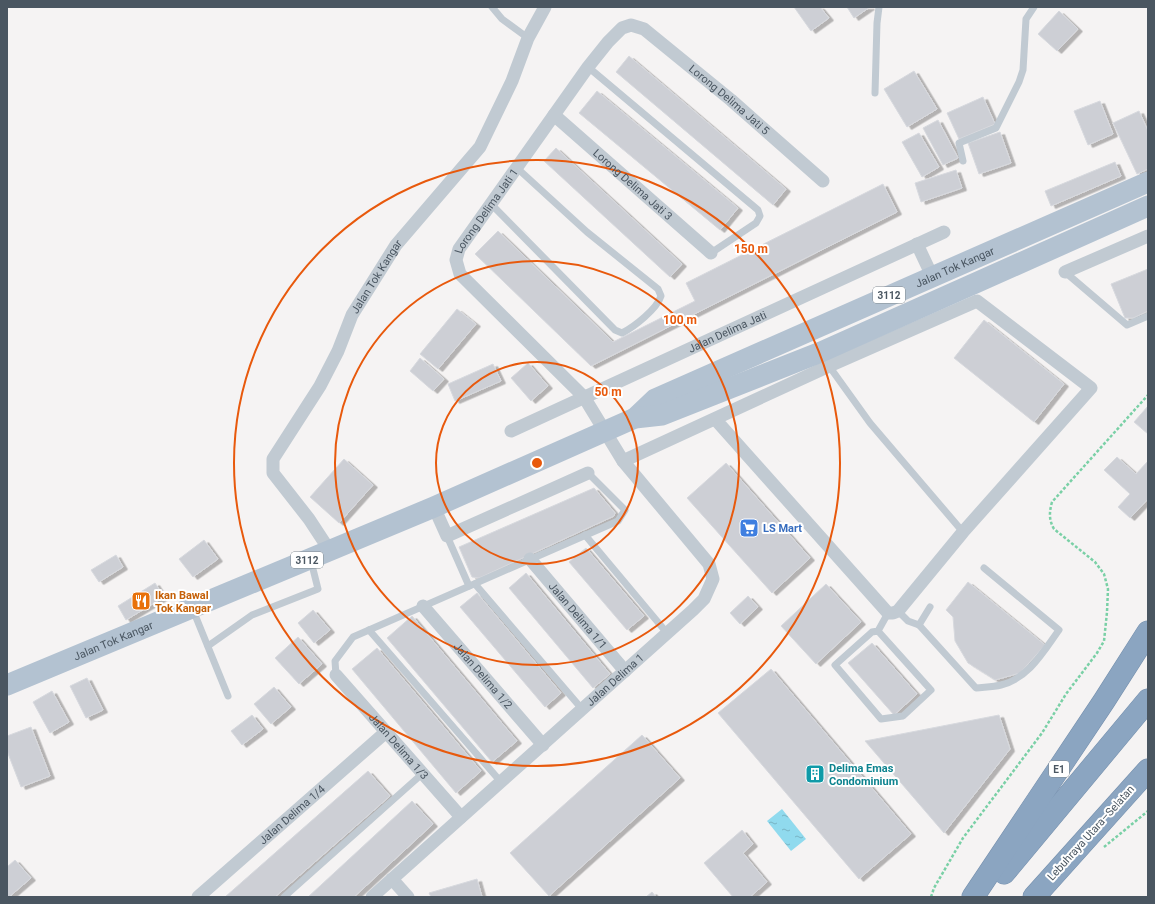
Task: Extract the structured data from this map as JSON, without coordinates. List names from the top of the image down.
{
  "streets": {
    "highway": ["E1", "Lebuhraya Utara–Selatan"],
    "main road": ["Jalan Tok Kangar", "3112"],
    "street": [
      "Lorong Delima Jati 5",
      "Lorong Delima Jati 3",
      "Lorong Delima Jati 1",
      "Jalan Delima Jati",
      "Jalan Delima 1/1",
      "Jalan Delima 1/2",
      "Jalan Delima 1",
      "Jalan Delima 1/3",
      "Jalan Delima 1/4"
    ]
  },
  "crossings": [
    ["Lorong Delima Jati 5", "Lorong Delima Jati 1"],
    ["Lorong Delima Jati 3", "Lorong Delima Jati 1"],
    ["Lorong Delima Jati 1", "Jalan Tok Kangar"],
    ["Lorong Delima Jati 1", "Jalan Delima Jati"],
    ["Lorong Delima Jati 1", "Jalan Delima 1"],
    ["Jalan Tok Kangar", "Jalan Delima 1"],
    ["Jalan Delima 1/1", "Jalan Delima 1"],
    ["Jalan Delima 1/2", "Jalan Delima 1"],
    ["Jalan Delima 1", "Jalan Delima 1/3"],
    ["Jalan Delima 1/3", "Jalan Delima 1/4"]
  ],
  "places": {
    "supermarket": ["LS Mart"],
    "restaurant": ["Ikan Bawal Tok Kangar"],
    "building": ["Delima Emas Condominium"]
  },
  "rings": ["150 m", "100 m", "50 m"]
}
